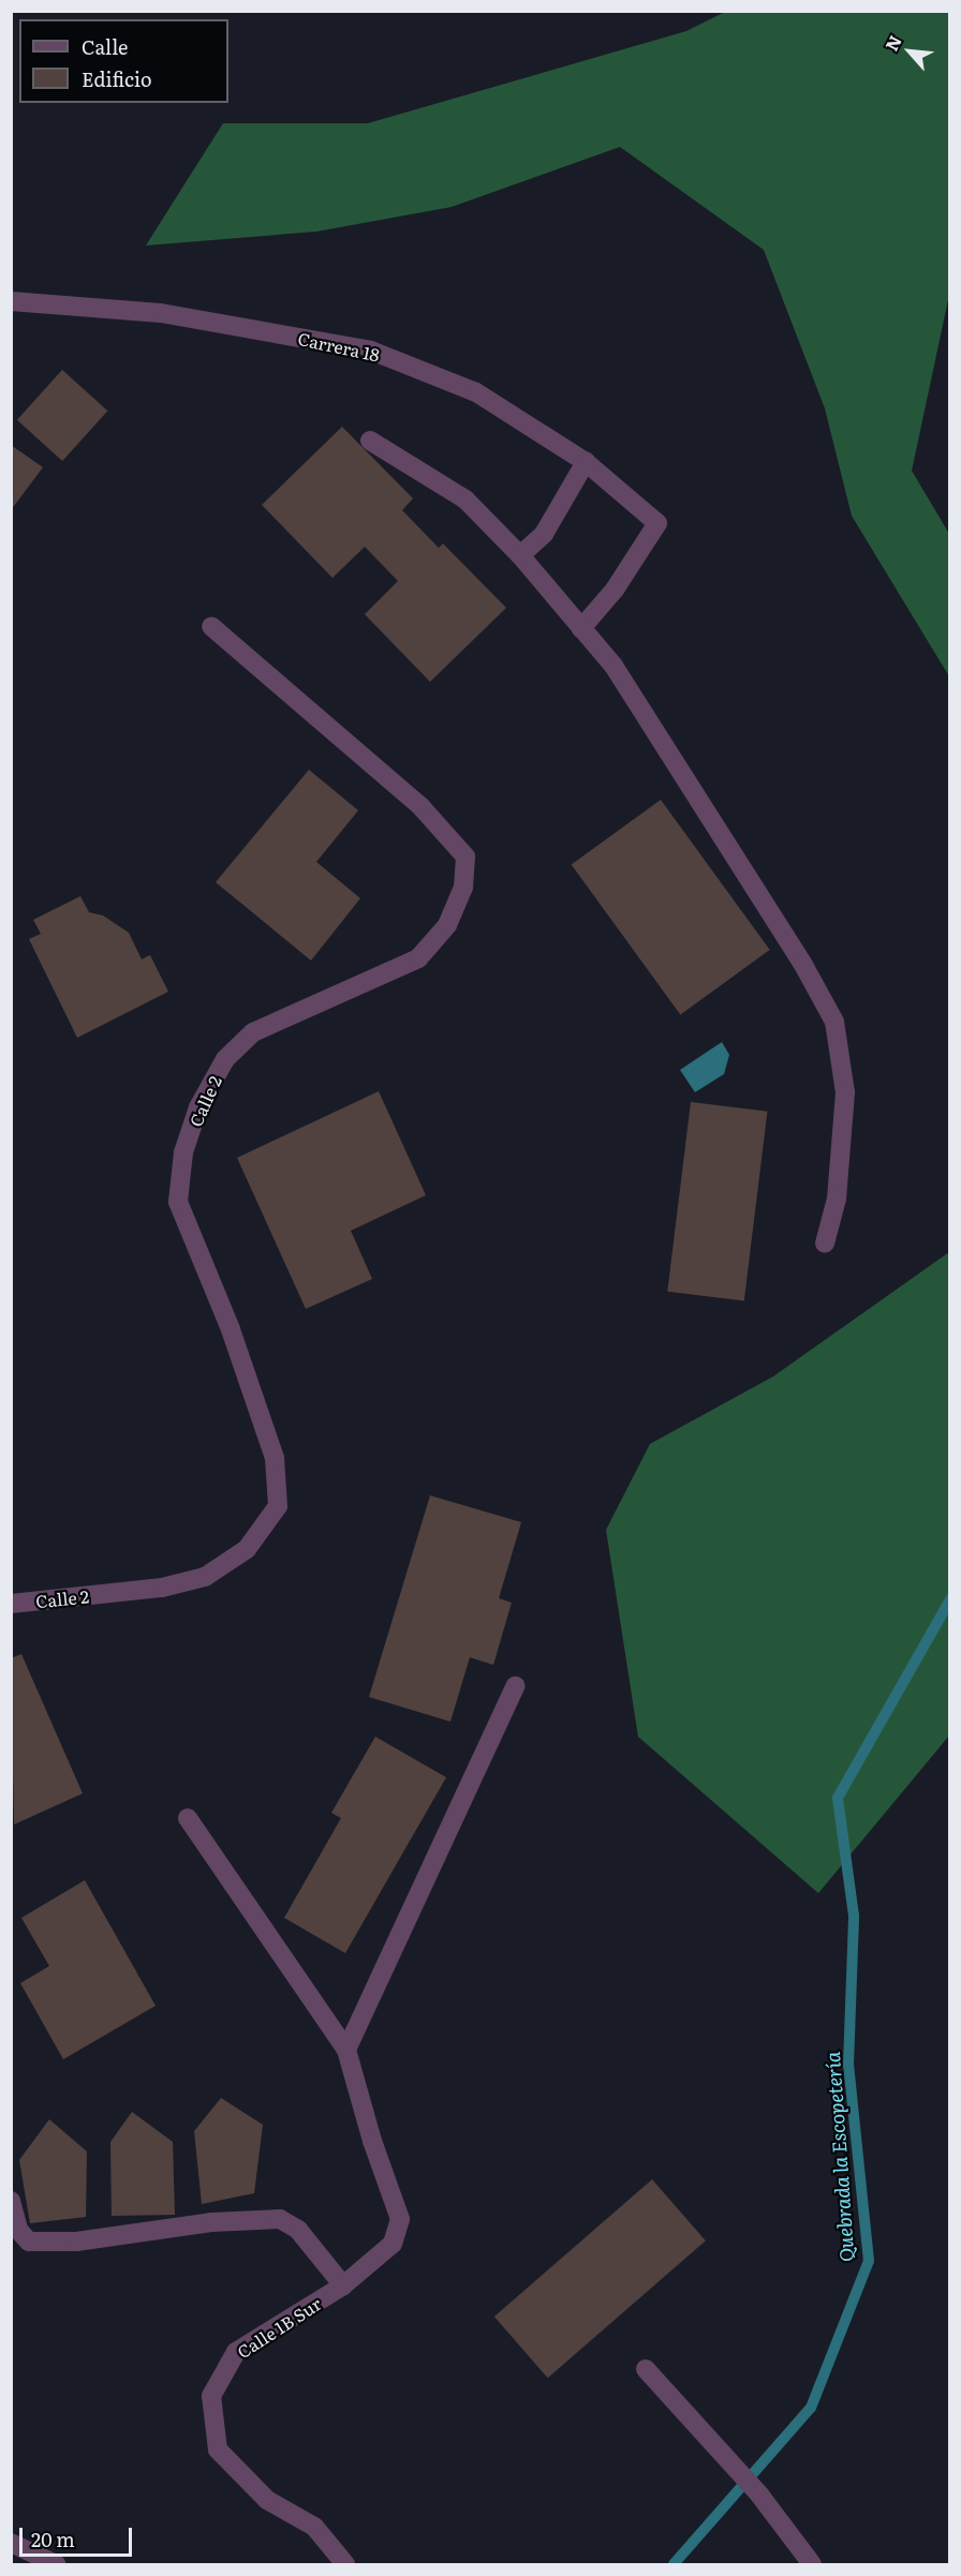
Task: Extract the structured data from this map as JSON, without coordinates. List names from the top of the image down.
{
  "streets": {
    "street": ["Carrera 18", "Calle 2", "Calle 1B Sur"]
  },
  "water": ["Quebrada la Escopetería"],
  "legend": ["Calle", "Edificio"],
  "scale_bar": "20 m",
  "north": "top left"
}
